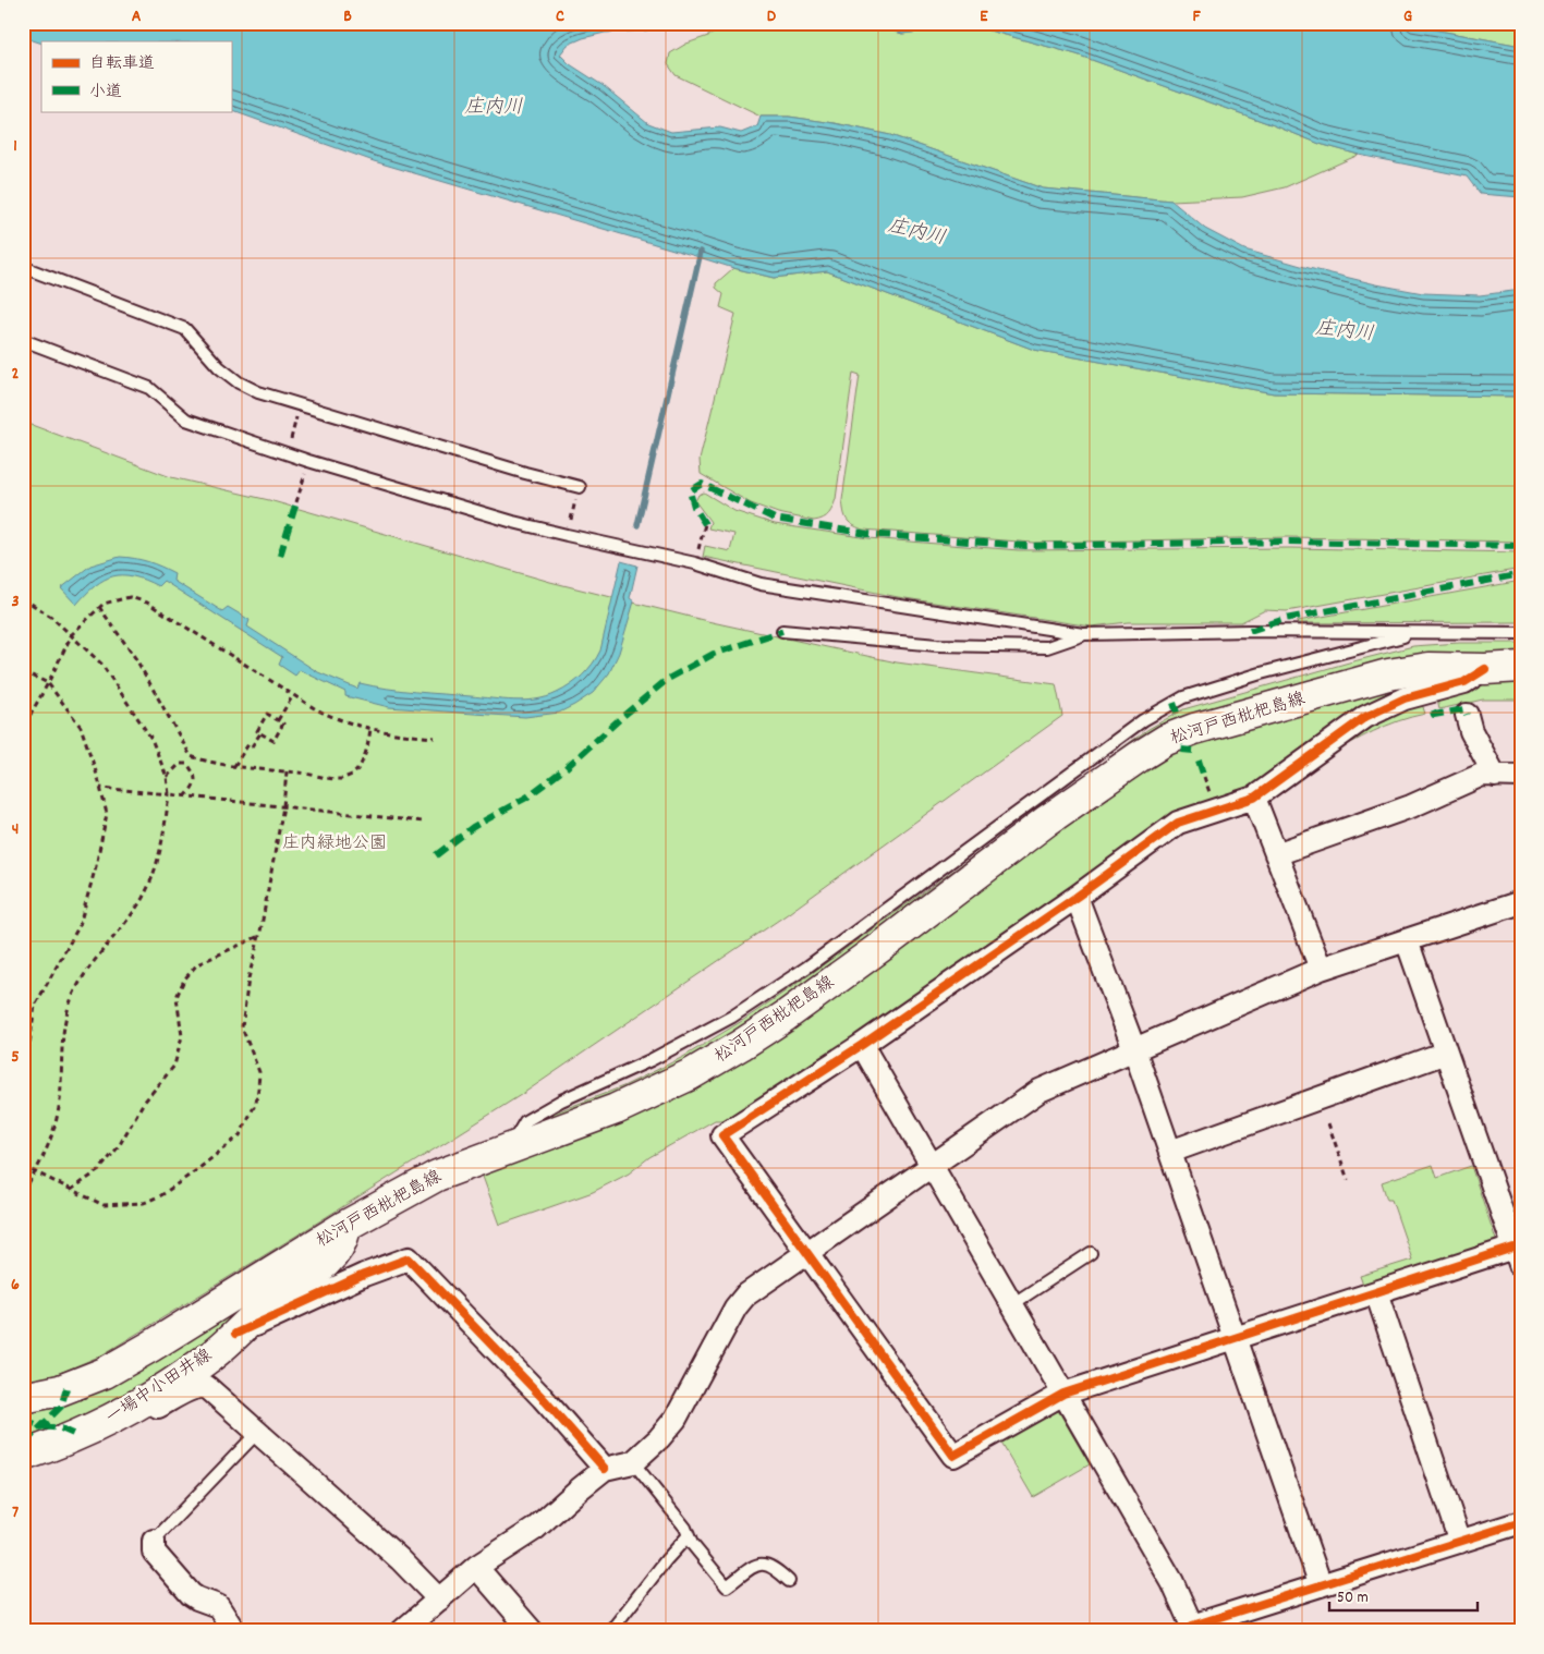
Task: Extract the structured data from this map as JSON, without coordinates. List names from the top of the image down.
{
  "streets": {
    "main road": ["松河戸西枇杷島線", "一場中小田井線"]
  },
  "crossings": [
    ["松河戸西枇杷島線", "一場中小田井線"]
  ],
  "water": ["庄内川"],
  "parks": ["庄内緑地公園"],
  "legend": ["自転車道", "小道"],
  "scale_bar": "50 m",
  "grid": {
    "columns": [
      "A",
      "B",
      "C",
      "D",
      "E",
      "F",
      "G"
    ],
    "rows": [
      "1",
      "2",
      "3",
      "4",
      "5",
      "6",
      "7"
    ]
  }
}
